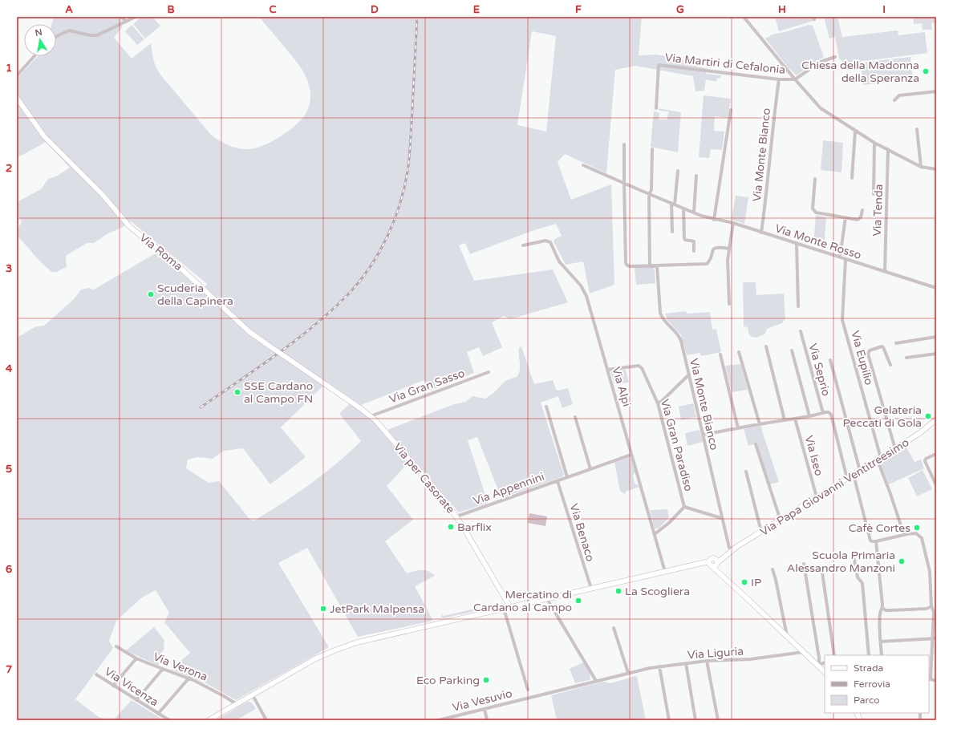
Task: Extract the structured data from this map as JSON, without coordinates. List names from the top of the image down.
{
  "streets": {
    "street": [
      "Via Martiri di Cefalonia",
      "Via Monte Bianco",
      "Via Tenda",
      "Via Monte Rosso",
      "Via Roma",
      "Via Eupilio",
      "Via Seprio",
      "Via Gran Sasso",
      "Via Alpi",
      "Via Gran Paradiso",
      "Via Iseo",
      "Via per Casorate",
      "Via Papa Giovanni Ventitreesimo",
      "Via Appennini",
      "Via Benaco",
      "Via Liguria",
      "Via Verona",
      "Via Vicenza",
      "Via Vesuvio"
    ]
  },
  "crossings": [
    ["Via Martiri di Cefalonia", "Via Monte Bianco"],
    ["Via Monte Bianco", "Via Monte Rosso"],
    ["Via Monte Bianco", "Via Papa Giovanni Ventitreesimo"],
    ["Via Tenda", "Via Monte Rosso"],
    ["Via Monte Rosso", "Via Eupilio"],
    ["Via Roma", "Via per Casorate"],
    ["Via Eupilio", "Via Papa Giovanni Ventitreesimo"],
    ["Via Gran Sasso", "Via per Casorate"],
    ["Via Alpi", "Via Gran Paradiso"],
    ["Via Alpi", "Via Appennini"],
    ["Via Iseo", "Via Papa Giovanni Ventitreesimo"],
    ["Via per Casorate", "Via Appennini"],
    ["Via Appennini", "Via Benaco"],
    ["Via Liguria", "Via Vesuvio"],
    ["Via Verona", "Via Vicenza"]
  ],
  "places": [
    "Chiesa della Madonna della Speranza",
    "Scuderia della Capinera",
    "SSE Cardano al Campo FN",
    "Gelateria Peccati di Gola",
    "Barflix",
    "Cafè Cortes",
    "Scuola Primaria Alessandro Manzoni",
    "IP",
    "La Scogliera",
    "Mercatino di Cardano al Campo",
    "JetPark Malpensa",
    "Eco Parking"
  ],
  "legend": ["Strada", "Ferrovia", "Parco"],
  "north": "top",
  "grid": {
    "columns": [
      "A",
      "B",
      "C",
      "D",
      "E",
      "F",
      "G",
      "H",
      "I"
    ],
    "rows": [
      "1",
      "2",
      "3",
      "4",
      "5",
      "6",
      "7"
    ]
  }
}
